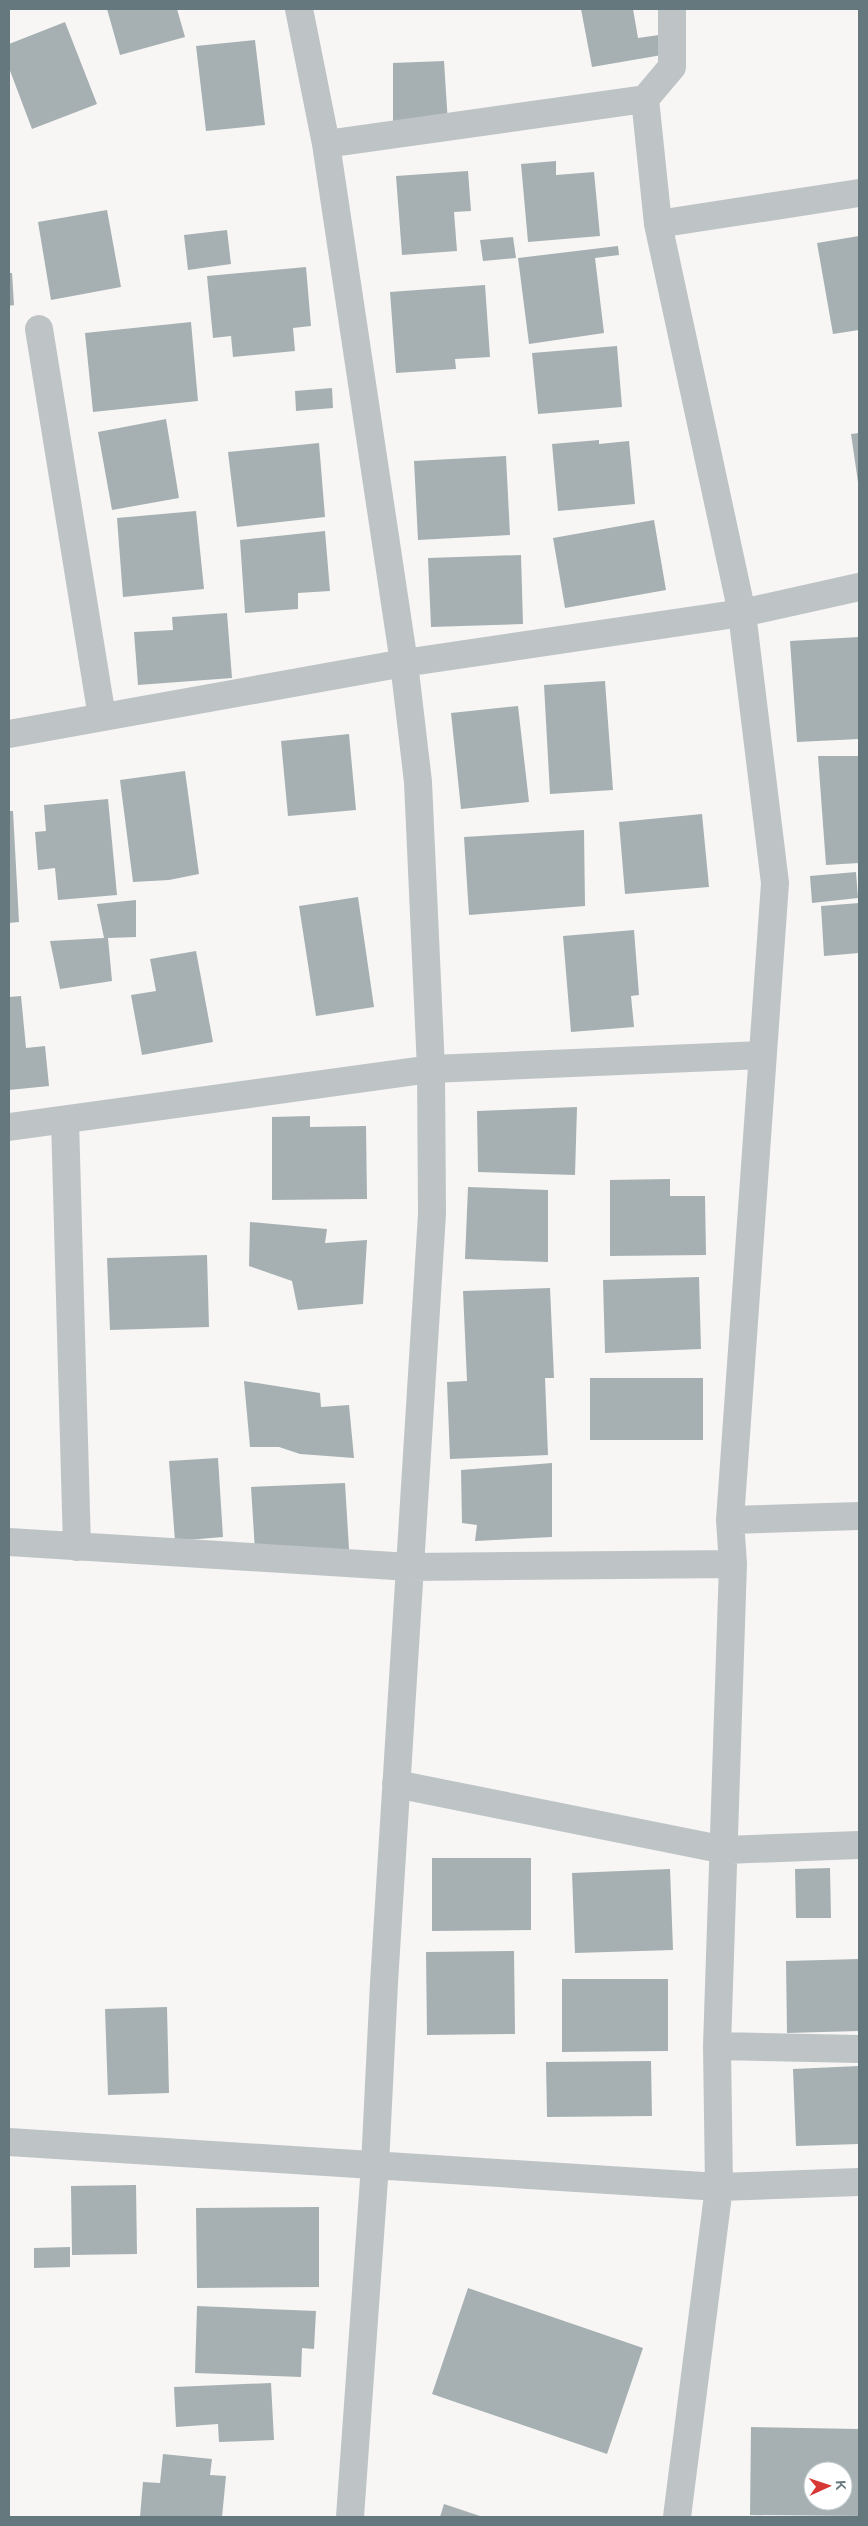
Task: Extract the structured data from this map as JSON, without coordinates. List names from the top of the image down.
{
  "north": "right"
}
